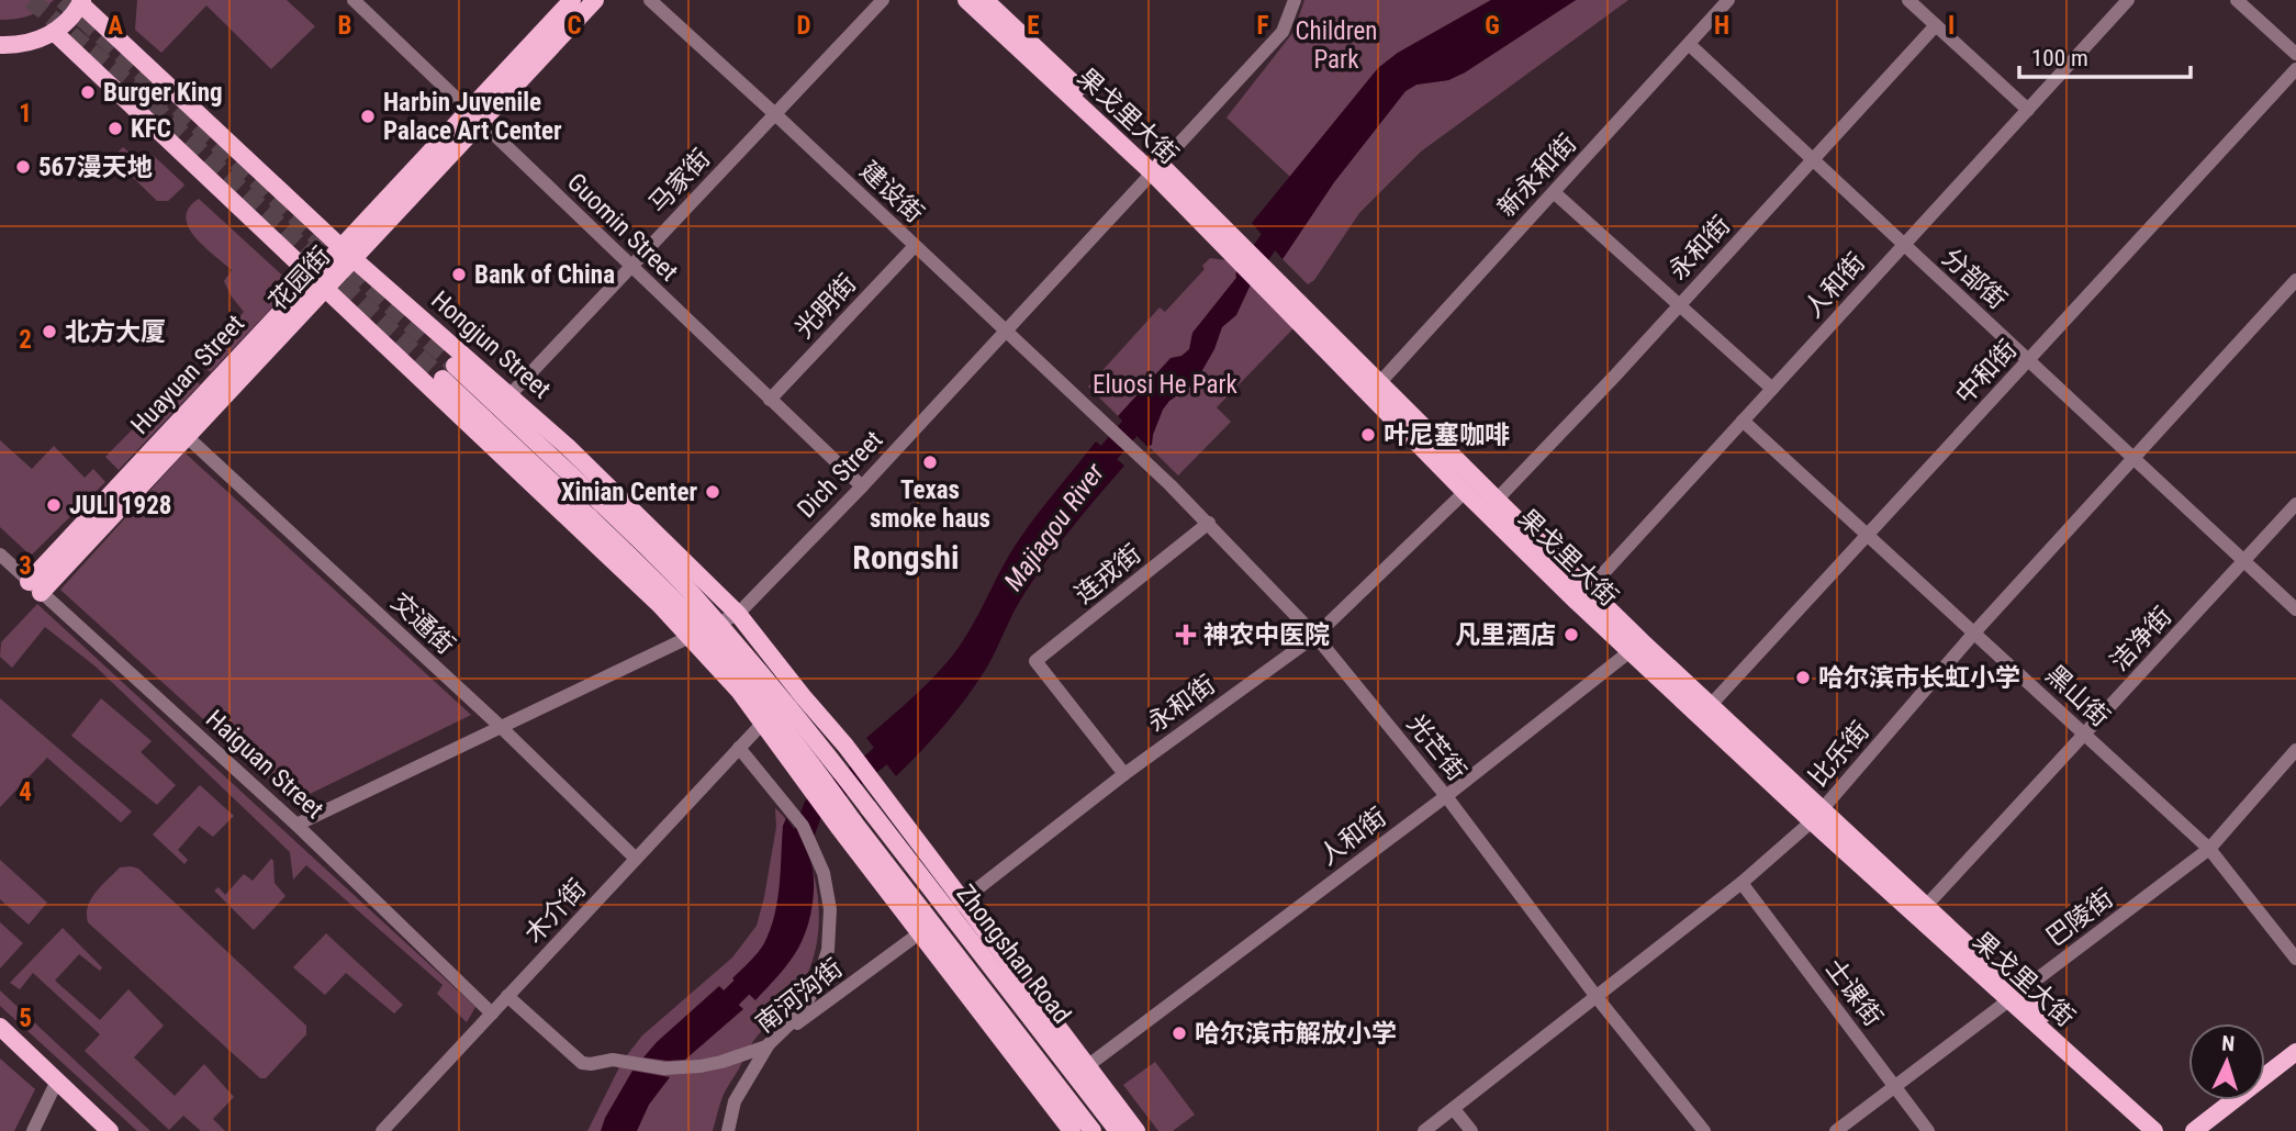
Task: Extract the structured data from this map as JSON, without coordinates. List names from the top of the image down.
{
  "streets": {
    "main road": [
      "果戈里大街",
      "花园街",
      "Hongjun Street",
      "Huayuan Street",
      "Zhongshan Road"
    ],
    "street": [
      "新永和街",
      "马家街",
      "建设街",
      "Guomin Street",
      "永和街",
      "分部街",
      "人和街",
      "光明街",
      "中和街",
      "Dich Street",
      "连戎街",
      "交通街",
      "洁净街",
      "黑山街",
      "光芒街",
      "比乐街",
      "Haiguan Street",
      "木介街",
      "巴陵街",
      "士课街",
      "南河沟街"
    ]
  },
  "crossings": [
    ["果戈里大街", "新永和街"],
    ["果戈里大街", "永和街"],
    ["果戈里大街", "人和街"],
    ["果戈里大街", "中和街"],
    ["果戈里大街", "Dich Street"],
    ["果戈里大街", "洁净街"],
    ["果戈里大街", "比乐街"],
    ["果戈里大街", "巴陵街"],
    ["新永和街", "分部街"],
    ["马家街", "建设街"],
    ["马家街", "Guomin Street"],
    ["马家街", "Hongjun Street"],
    ["建设街", "光明街"],
    ["建设街", "Dich Street"],
    ["建设街", "光芒街"],
    ["Guomin Street", "花园街"],
    ["Guomin Street", "光明街"],
    ["Guomin Street", "Dich Street"],
    ["永和街", "分部街"],
    ["永和街", "Hongjun Street"],
    ["永和街", "连戎街"],
    ["永和街", "光芒街"],
    ["永和街", "Zhongshan Road"],
    ["花园街", "Hongjun Street"],
    ["花园街", "Huayuan Street"],
    ["分部街", "人和街"],
    ["分部街", "中和街"],
    ["分部街", "洁净街"],
    ["分部街", "比乐街"],
    ["人和街", "黑山街"],
    ["人和街", "光芒街"],
    ["Hongjun Street", "Huayuan Street"],
    ["Hongjun Street", "Dich Street"],
    ["Hongjun Street", "Zhongshan Road"],
    ["中和街", "黑山街"],
    ["Huayuan Street", "交通街"],
    ["Huayuan Street", "Haiguan Street"],
    ["Dich Street", "交通街"],
    ["Dich Street", "Haiguan Street"],
    ["连戎街", "光芒街"],
    ["交通街", "木介街"],
    ["洁净街", "黑山街"],
    ["黑山街", "比乐街"],
    ["黑山街", "巴陵街"],
    ["光芒街", "比乐街"],
    ["比乐街", "士课街"],
    ["Haiguan Street", "木介街"],
    ["巴陵街", "士课街"],
    ["Zhongshan Road", "南河沟街"]
  ],
  "districts": ["Rongshi"],
  "water": ["Majiagou River"],
  "parks": ["Children Park", "Eluosi He Park"],
  "places": {
    "other": [
      "Burger King",
      "Harbin Juvenile Palace Art Center",
      "KFC",
      "567漫天地",
      "Bank of China",
      "北方大厦",
      "叶尼塞咖啡",
      "Texas smoke haus",
      "Xinian Center",
      "JULI 1928",
      "凡里酒店",
      "哈尔滨市长虹小学",
      "哈尔滨市解放小学"
    ],
    "health": ["神农中医院"]
  },
  "scale_bar": "100 m",
  "north": "top",
  "grid": {
    "columns": [
      "A",
      "B",
      "C",
      "D",
      "E",
      "F",
      "G",
      "H",
      "I"
    ],
    "rows": [
      "1",
      "2",
      "3",
      "4",
      "5"
    ]
  }
}
